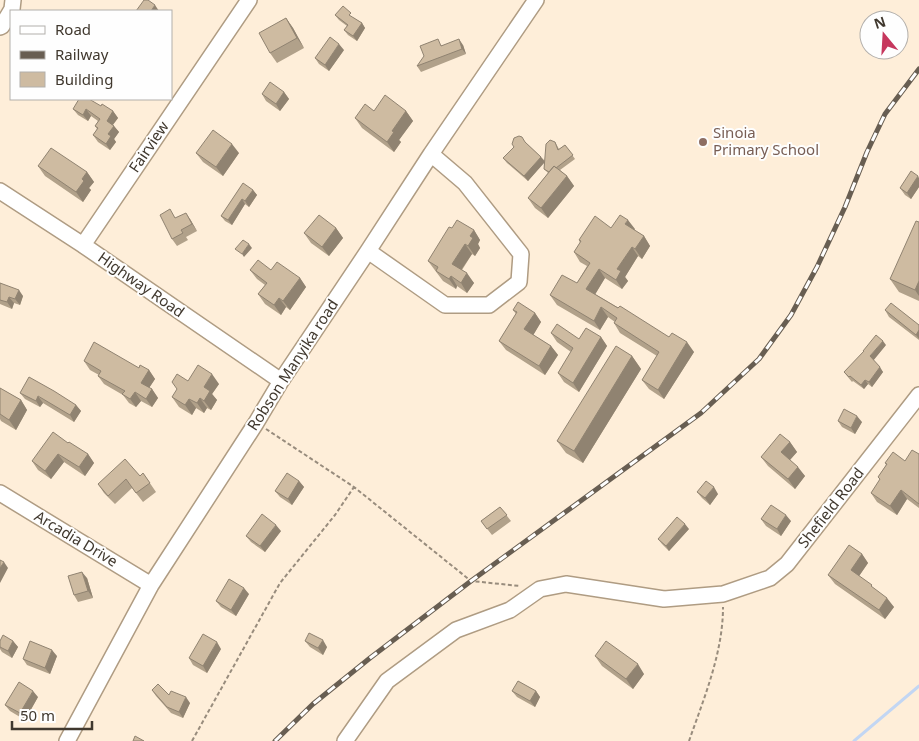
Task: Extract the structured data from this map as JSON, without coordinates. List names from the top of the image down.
{
  "streets": {
    "street": [
      "Fairview",
      "Highway Road",
      "Robson Manyika road",
      "Shefield Road",
      "Arcadia Drive"
    ]
  },
  "crossings": [
    ["Fairview", "Highway Road"],
    ["Highway Road", "Robson Manyika road"],
    ["Robson Manyika road", "Arcadia Drive"]
  ],
  "places": ["Sinoia Primary School"],
  "legend": ["Road", "Railway", "Building"],
  "scale_bar": "50 m",
  "north": "top"
}
